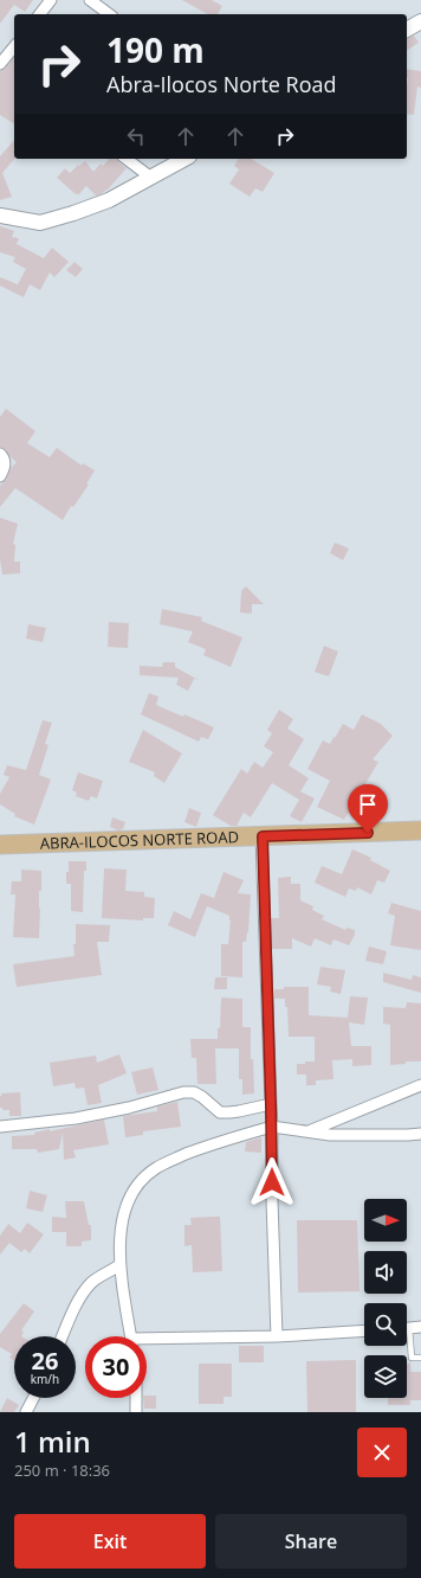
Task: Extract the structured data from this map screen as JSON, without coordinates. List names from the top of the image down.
{
  "streets": {
    "main road": ["ABRA-ILOCOS NORTE ROAD"]
  },
  "north": "right",
  "page": {
    "turn": ["190 m", "Abra-Ilocos Norte Road"],
    "speed": "26 km/h",
    "limit": "30",
    "heading": ["1 min", "250 m · 18:36"],
    "buttons": ["Exit", "Share"]
  }
}
